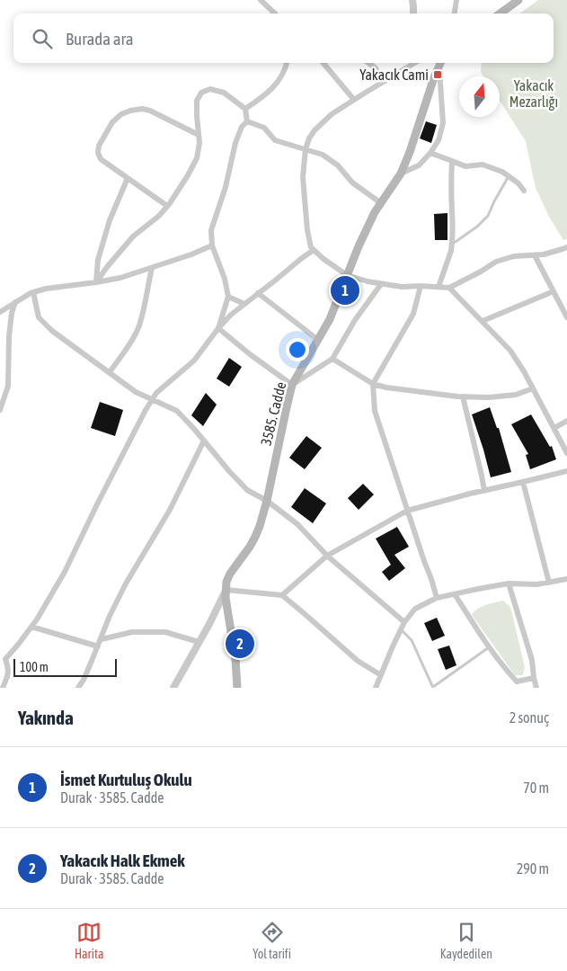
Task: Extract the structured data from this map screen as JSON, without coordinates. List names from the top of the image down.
{
  "streets": {
    "main road": ["3585. Cadde"]
  },
  "parks": ["Yakacık Mezarlığı"],
  "places": {
    "transit": ["Yakacık Cami"]
  },
  "scale_bar": "100 m",
  "north": "top",
  "page": {
    "search": "Burada ara",
    "pins": ["1", "2"],
    "scale": "100 m",
    "heading": ["Yakında", "2 sonuç"],
    "list": [
      {
        "mark": "1",
        "name": "İsmet Kurtuluş Okulu",
        "note": "Durak · 3585. Cadde",
        "value": "70 m"
      },
      {
        "mark": "2",
        "name": "Yakacık Halk Ekmek",
        "note": "Durak · 3585. Cadde",
        "value": "290 m"
      }
    ],
    "nav": ["Harita", "Yol tarifi", "Kaydedilen"]
  }
}
